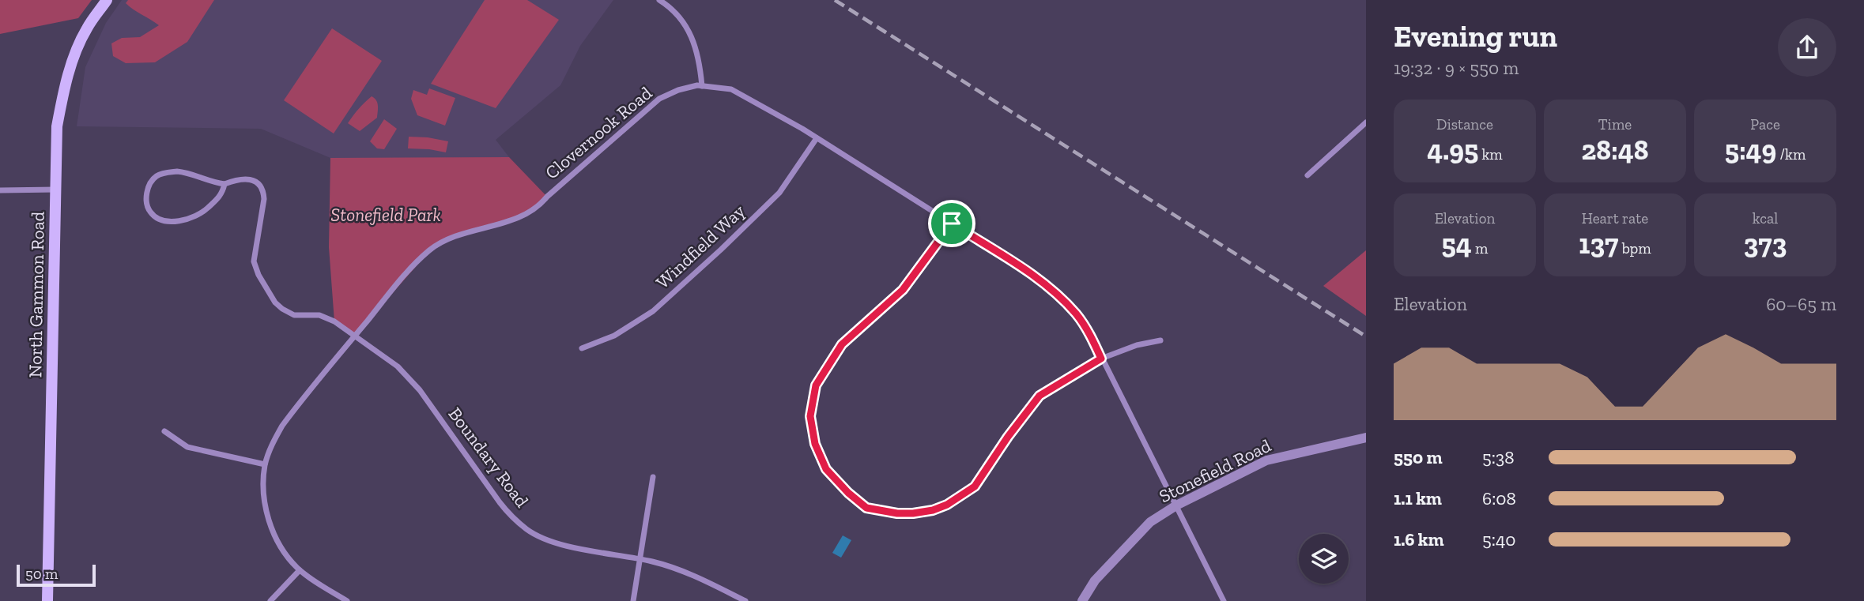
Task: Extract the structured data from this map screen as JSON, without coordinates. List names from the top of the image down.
{
  "streets": {
    "main road": ["North Gammon Road"],
    "street": [
      "Clovernook Road",
      "Windfield Way",
      "Boundary Road",
      "Stonefield Road"
    ]
  },
  "crossings": [
    ["Clovernook Road", "Windfield Way"],
    ["Clovernook Road", "Boundary Road"],
    ["Clovernook Road", "Stonefield Road"]
  ],
  "parks": ["Stonefield Park"],
  "scale_bar": "50 m",
  "page": {
    "heading": ["Evening run", "19:32 · 9 × 550 m"],
    "stats": [
      ["Distance", "4.95 km"],
      ["Time", "28:48"],
      ["Pace", "5:49 /km"],
      ["Elevation", "54 m"],
      ["Heart rate", "137 bpm"],
      ["kcal", "373"]
    ],
    "chart": ["Elevation", "60–65 m"],
    "list": [
      {
        "name": "550 m",
        "note": "5:38"
      },
      {
        "name": "1.1 km",
        "note": "6:08"
      },
      {
        "name": "1.6 km",
        "note": "5:40"
      }
    ],
    "scale": "50 m"
  }
}
